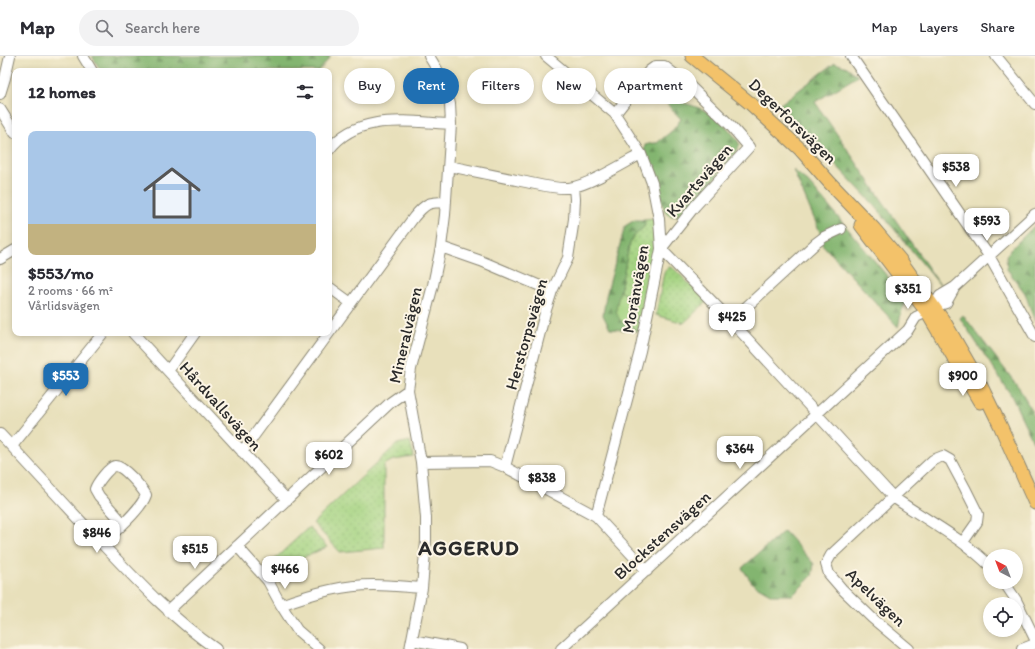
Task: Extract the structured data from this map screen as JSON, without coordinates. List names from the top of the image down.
{
  "streets": {
    "main road": ["Degerforsvägen"],
    "street": [
      "Kvartsvägen",
      "Moränvägen",
      "Herstorpsvägen",
      "Mineralvägen",
      "Hårdvallsvägen",
      "Blockstensvägen",
      "Apelvägen"
    ]
  },
  "crossings": [
    ["Degerforsvägen", "Blockstensvägen"],
    ["Kvartsvägen", "Moränvägen"]
  ],
  "districts": ["AGGERUD"],
  "north": "top left",
  "page": {
    "header": "Map",
    "search": "Search here",
    "nav": ["Map", "Layers", "Share"],
    "chip": [
      "Buy",
      "Rent",
      "Filters",
      "New",
      "Apartment"
    ],
    "heading": "12 homes",
    "list": [
      {
        "name": "$553/mo",
        "note": "2 rooms · 66 m² · Vårlidsvägen"
      }
    ],
    "price": [
      "$538",
      "$593",
      "$351",
      "$425",
      "$553",
      "$900",
      "$364",
      "$602",
      "$838",
      "$846",
      "$515",
      "$466"
    ]
  }
}
